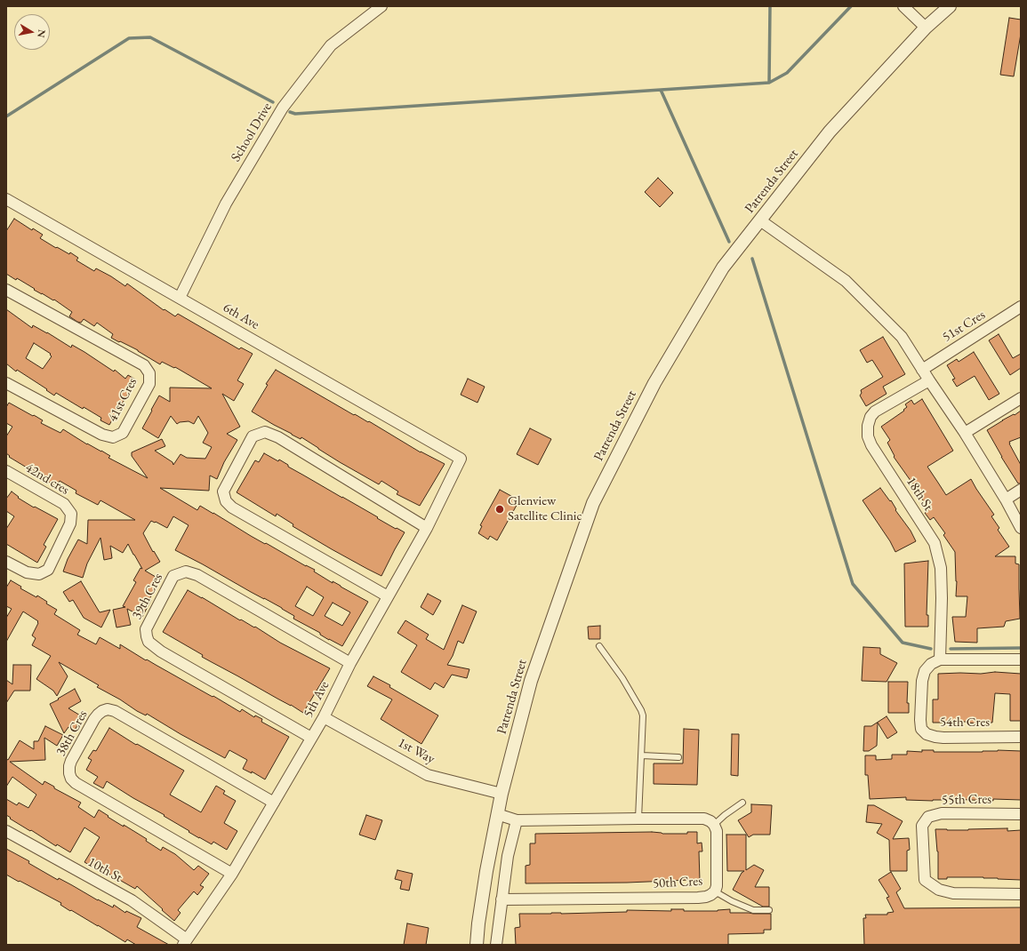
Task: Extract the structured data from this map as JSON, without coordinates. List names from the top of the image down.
{
  "streets": {
    "street": [
      "School Drive",
      "Patrenda Street",
      "6th Ave",
      "51st Cres",
      "41st Cres",
      "42nd cres",
      "18th St",
      "39th Cres",
      "5th Ave",
      "54th Cres",
      "38th Cres",
      "1st Way",
      "55th Cres",
      "10th St",
      "50th Cres"
    ]
  },
  "crossings": [
    ["School Drive", "6th Ave"],
    ["Patrenda Street", "1st Way"],
    ["6th Ave", "5th Ave"],
    ["18th St", "54th Cres"],
    ["39th Cres", "5th Ave"],
    ["5th Ave", "38th Cres"],
    ["5th Ave", "1st Way"],
    ["5th Ave", "10th St"]
  ],
  "places": ["Glenview Satellite Clinic"],
  "north": "right"
}
